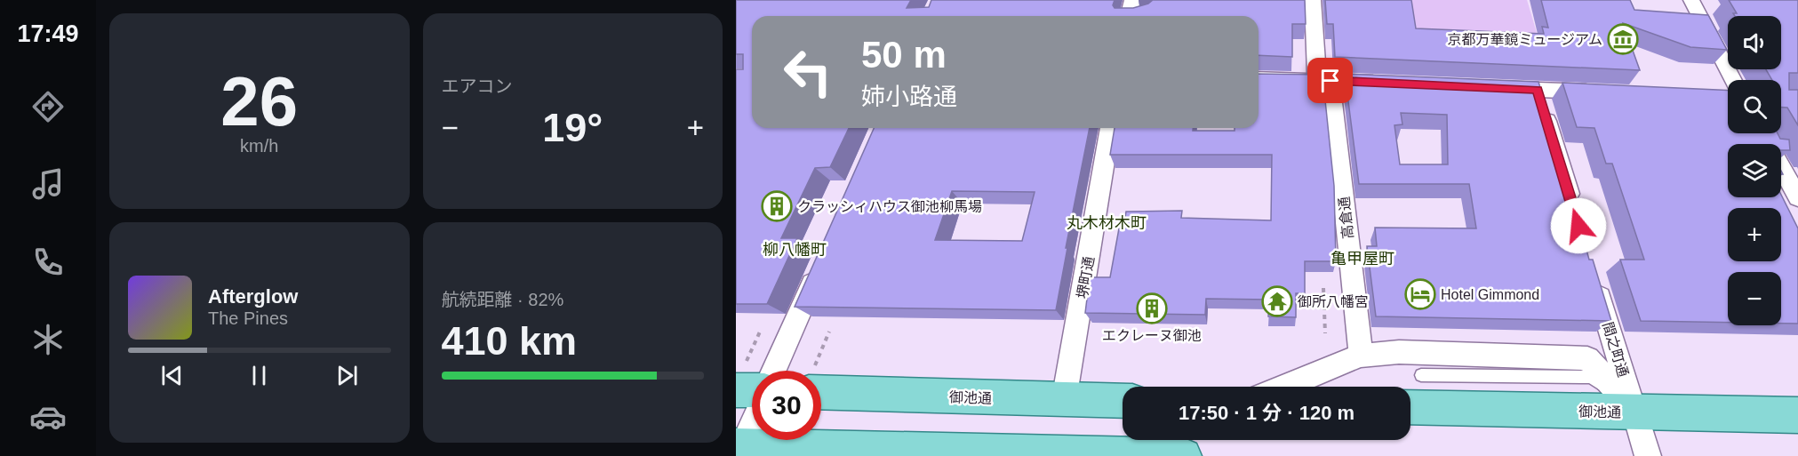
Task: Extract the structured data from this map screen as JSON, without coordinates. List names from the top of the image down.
{
  "streets": {
    "main road": ["御池通"],
    "street": ["高倉通", "堺町通", "間之町通"]
  },
  "crossings": [
    ["堺町通", "御池通"],
    ["間之町通", "御池通"]
  ],
  "districts": ["丸木材木町", "柳八幡町", "亀甲屋町"],
  "places": {
    "museum": ["京都万華鏡ミュージアム"],
    "building": ["クラッシィハウス御池柳馬場", "エクレーヌ御池"],
    "hotel": ["Hotel Gimmond"],
    "temple": ["御所八幡宮"]
  },
  "page": {
    "tabs": "17:49",
    "tile": [
      ["26", "km/h"],
      "エアコン",
      ["航続距離 · 82%", "410 km"]
    ],
    "map_buttons": ["+", "−"],
    "turn": ["50 m", "姉小路通"],
    "heat": ["−", "19°", "+"],
    "song": ["Afterglow", "The Pines"],
    "limit": "30",
    "trip": "17:50 · 1 分 · 120 m"
  }
}
